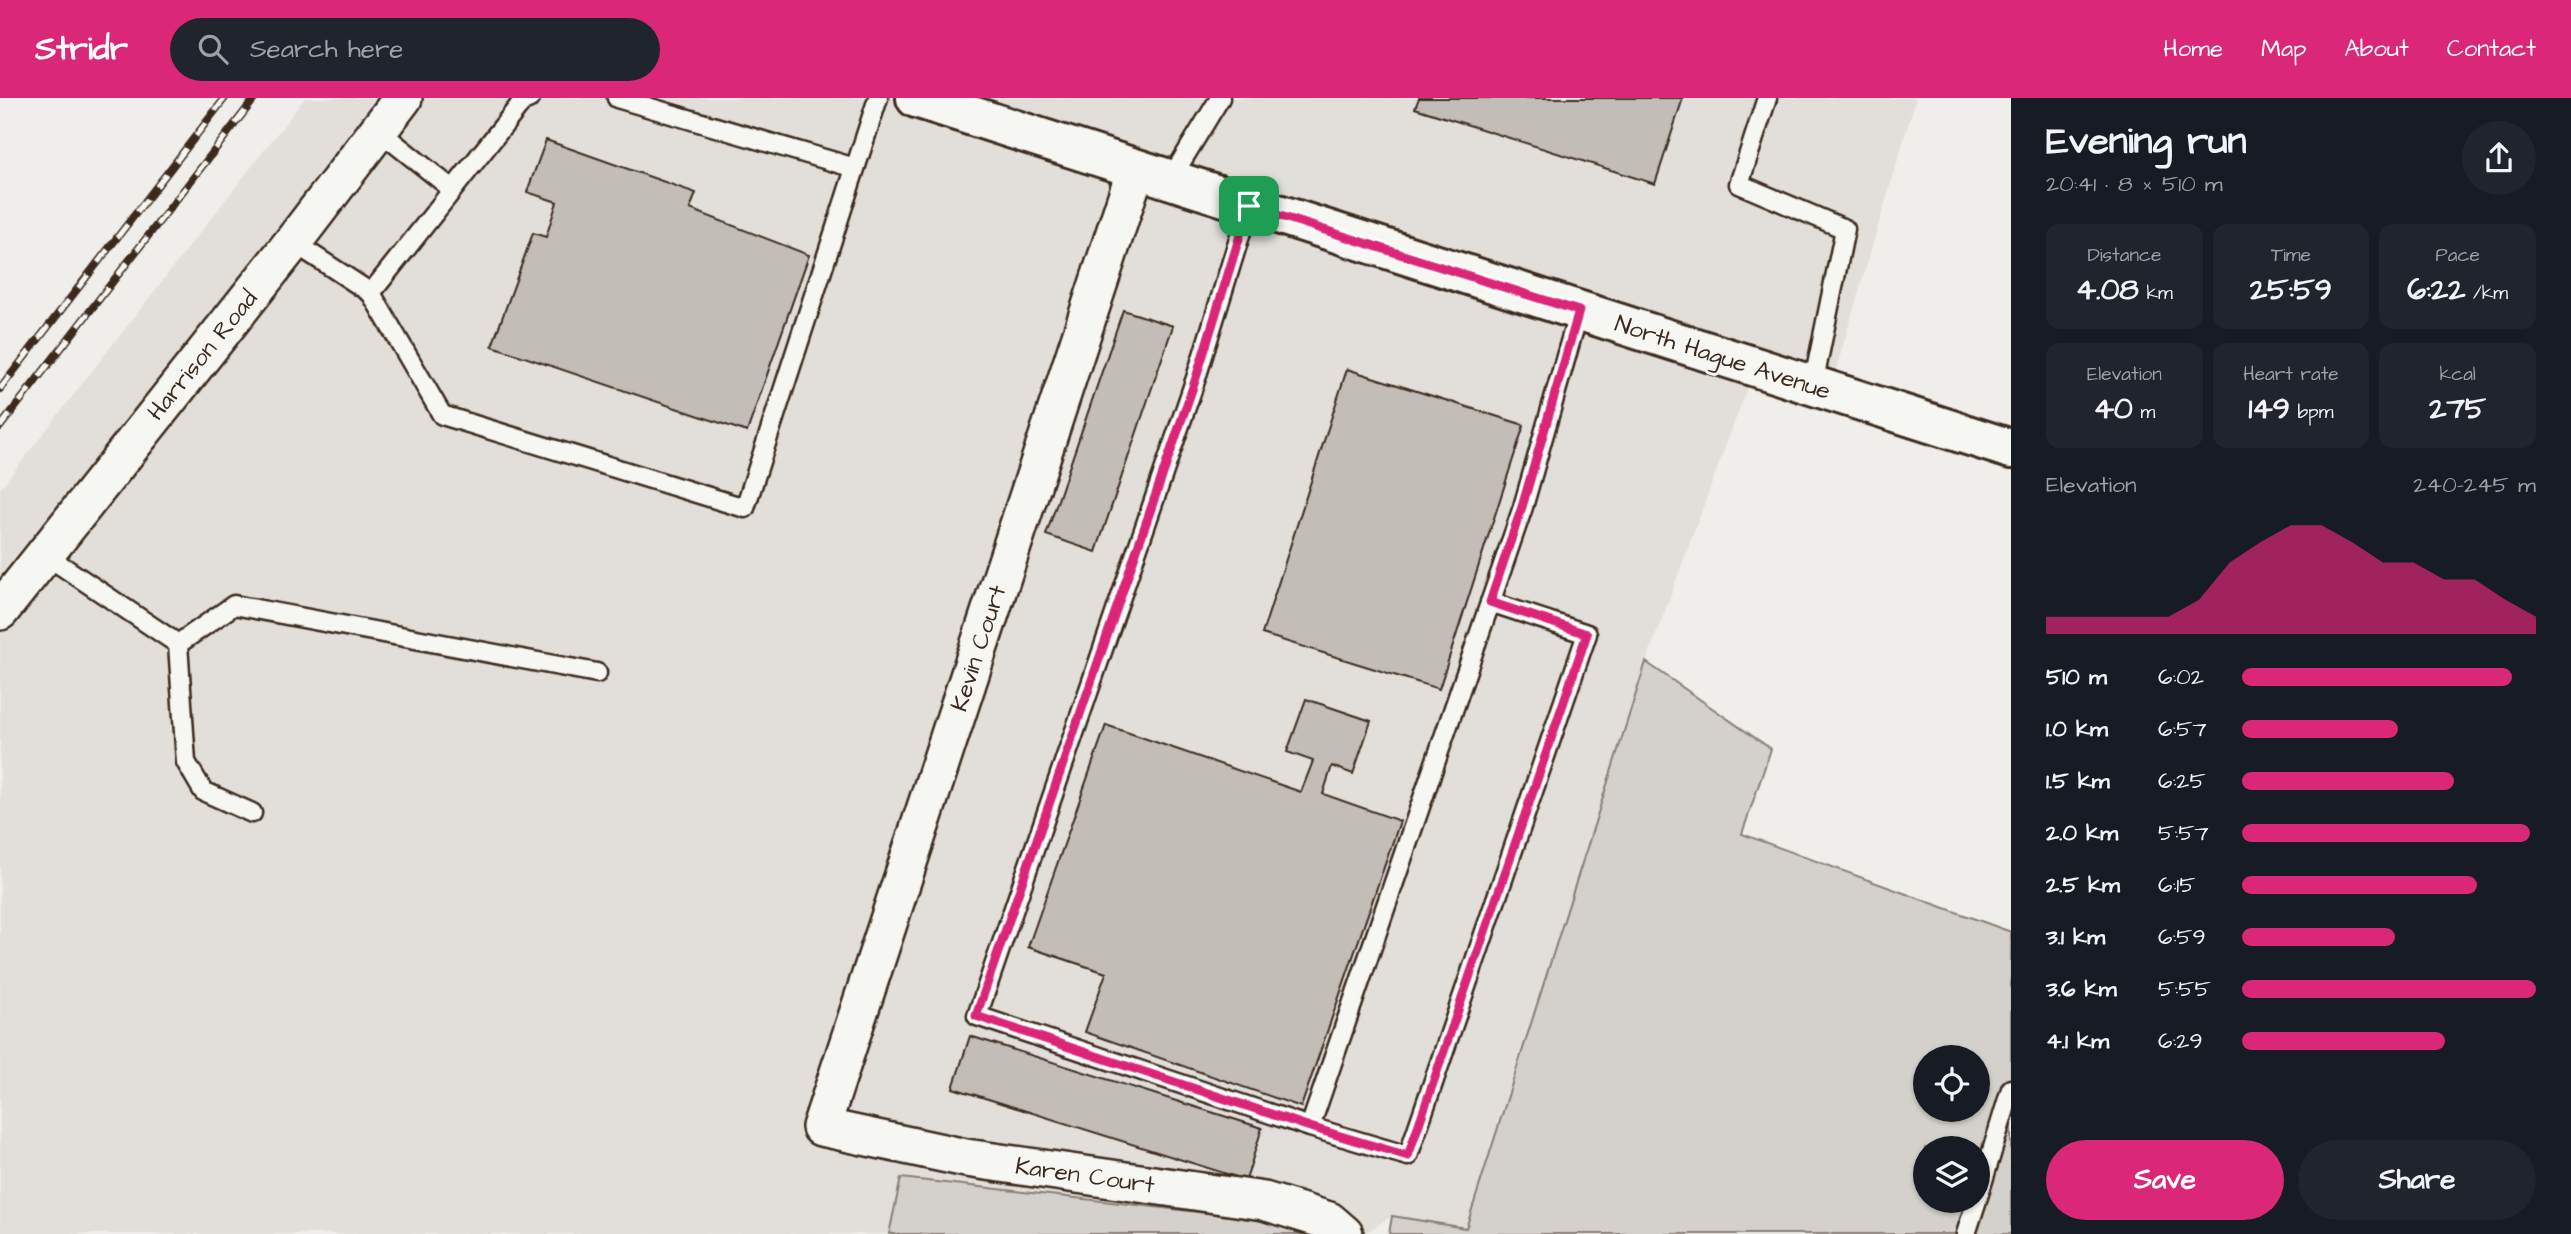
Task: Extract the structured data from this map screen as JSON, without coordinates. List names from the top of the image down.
{
  "streets": {
    "main road": ["North Hague Avenue"],
    "street": ["Harrison Road", "Kevin Court", "Karen Court"]
  },
  "crossings": [
    ["North Hague Avenue", "Kevin Court"],
    ["Kevin Court", "Karen Court"]
  ],
  "page": {
    "header": "Stridr",
    "search": "Search here",
    "nav": [
      "Home",
      "Map",
      "About",
      "Contact"
    ],
    "heading": ["Evening run", "20:41 · 8 × 510 m"],
    "stats": [
      ["Distance", "4.08 km"],
      ["Time", "25:59"],
      ["Pace", "6:22 /km"],
      ["Elevation", "40 m"],
      ["Heart rate", "149 bpm"],
      ["kcal", "275"]
    ],
    "chart": ["Elevation", "240–245 m"],
    "list": [
      {
        "name": "510 m",
        "note": "6:02"
      },
      {
        "name": "1.0 km",
        "note": "6:57"
      },
      {
        "name": "1.5 km",
        "note": "6:25"
      },
      {
        "name": "2.0 km",
        "note": "5:57"
      },
      {
        "name": "2.5 km",
        "note": "6:15"
      },
      {
        "name": "3.1 km",
        "note": "6:59"
      },
      {
        "name": "3.6 km",
        "note": "5:55"
      },
      {
        "name": "4.1 km",
        "note": "6:29"
      }
    ],
    "buttons": ["Save", "Share"]
  }
}
